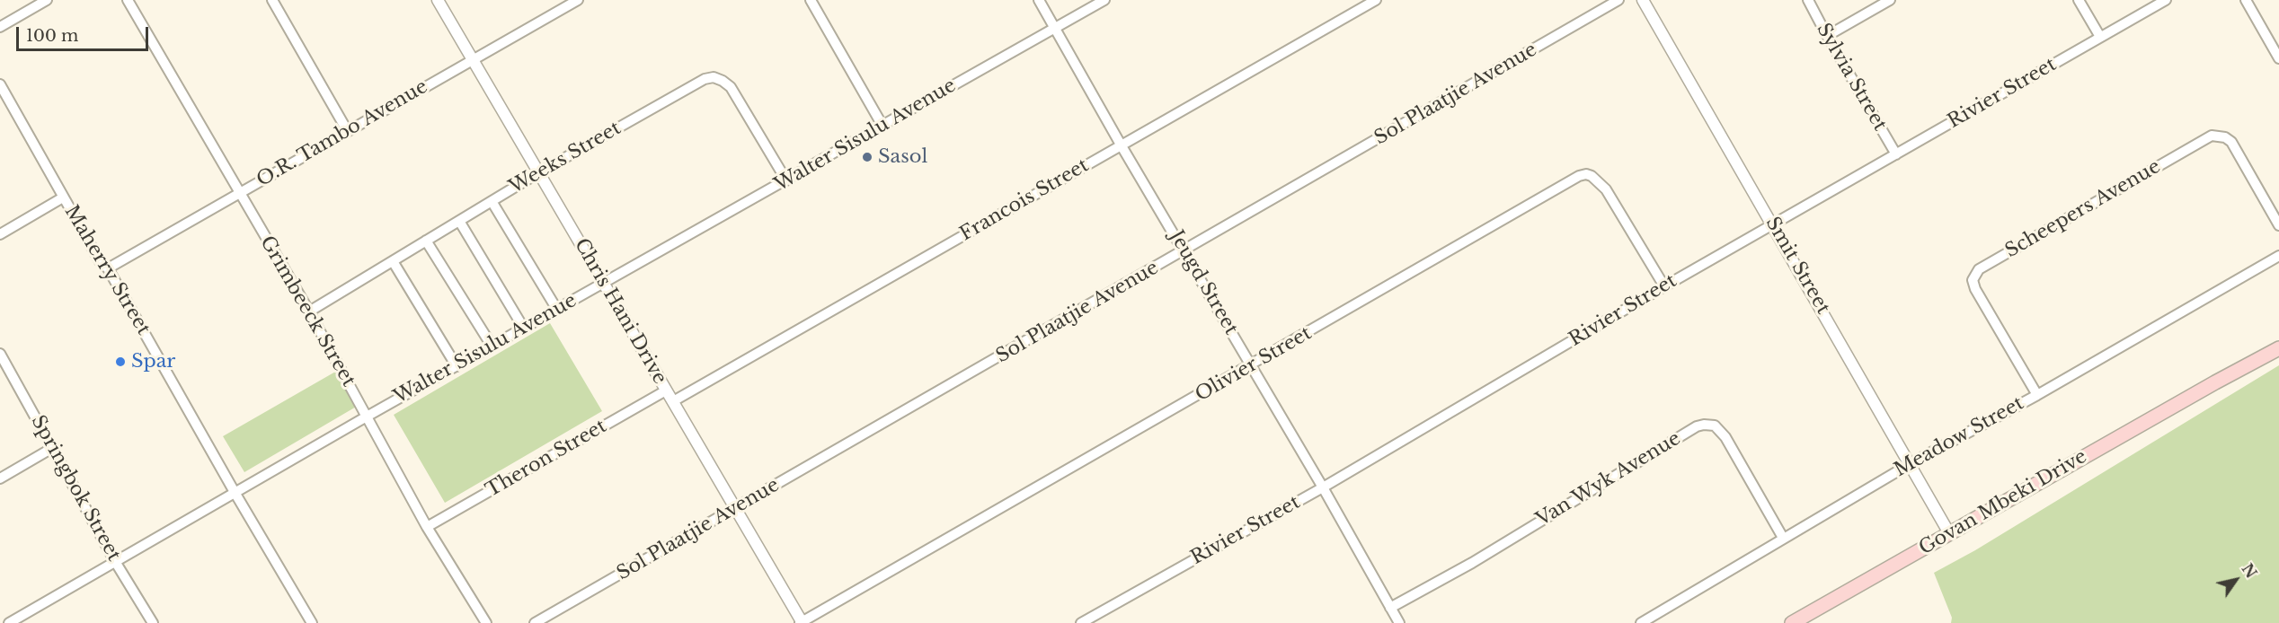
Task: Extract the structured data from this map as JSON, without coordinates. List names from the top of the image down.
{
  "streets": {
    "main road": ["Govan Mbeki Drive"],
    "street": [
      "Sylvia Street",
      "Rivier Street",
      "Sol Plaatjie Avenue",
      "O.R. Tambo Avenue",
      "Walter Sisulu Avenue",
      "Weeks Street",
      "Francois Street",
      "Scheepers Avenue",
      "Smit Street",
      "Maherry Street",
      "Jeugd Street",
      "Grimbeeck Street",
      "Chris Hani Drive",
      "Olivier Street",
      "Meadow Street",
      "Theron Street",
      "Van Wyk Avenue",
      "Springbok Street"
    ]
  },
  "crossings": [
    ["Sylvia Street", "Rivier Street"],
    ["Rivier Street", "Smit Street"],
    ["Rivier Street", "Jeugd Street"],
    ["Rivier Street", "Olivier Street"],
    ["Sol Plaatjie Avenue", "Jeugd Street"],
    ["Sol Plaatjie Avenue", "Chris Hani Drive"],
    ["O.R. Tambo Avenue", "Maherry Street"],
    ["O.R. Tambo Avenue", "Grimbeeck Street"],
    ["O.R. Tambo Avenue", "Chris Hani Drive"],
    ["Walter Sisulu Avenue", "Weeks Street"],
    ["Walter Sisulu Avenue", "Maherry Street"],
    ["Walter Sisulu Avenue", "Jeugd Street"],
    ["Walter Sisulu Avenue", "Grimbeeck Street"],
    ["Walter Sisulu Avenue", "Chris Hani Drive"],
    ["Walter Sisulu Avenue", "Springbok Street"],
    ["Weeks Street", "Grimbeeck Street"],
    ["Weeks Street", "Chris Hani Drive"],
    ["Francois Street", "Jeugd Street"],
    ["Francois Street", "Chris Hani Drive"],
    ["Scheepers Avenue", "Meadow Street"],
    ["Smit Street", "Meadow Street"],
    ["Smit Street", "Govan Mbeki Drive"],
    ["Jeugd Street", "Olivier Street"],
    ["Jeugd Street", "Van Wyk Avenue"],
    ["Grimbeeck Street", "Theron Street"],
    ["Chris Hani Drive", "Olivier Street"],
    ["Chris Hani Drive", "Theron Street"],
    ["Meadow Street", "Van Wyk Avenue"]
  ],
  "places": ["Sasol", "Spar"],
  "scale_bar": "100 m",
  "north": "top right"
}
